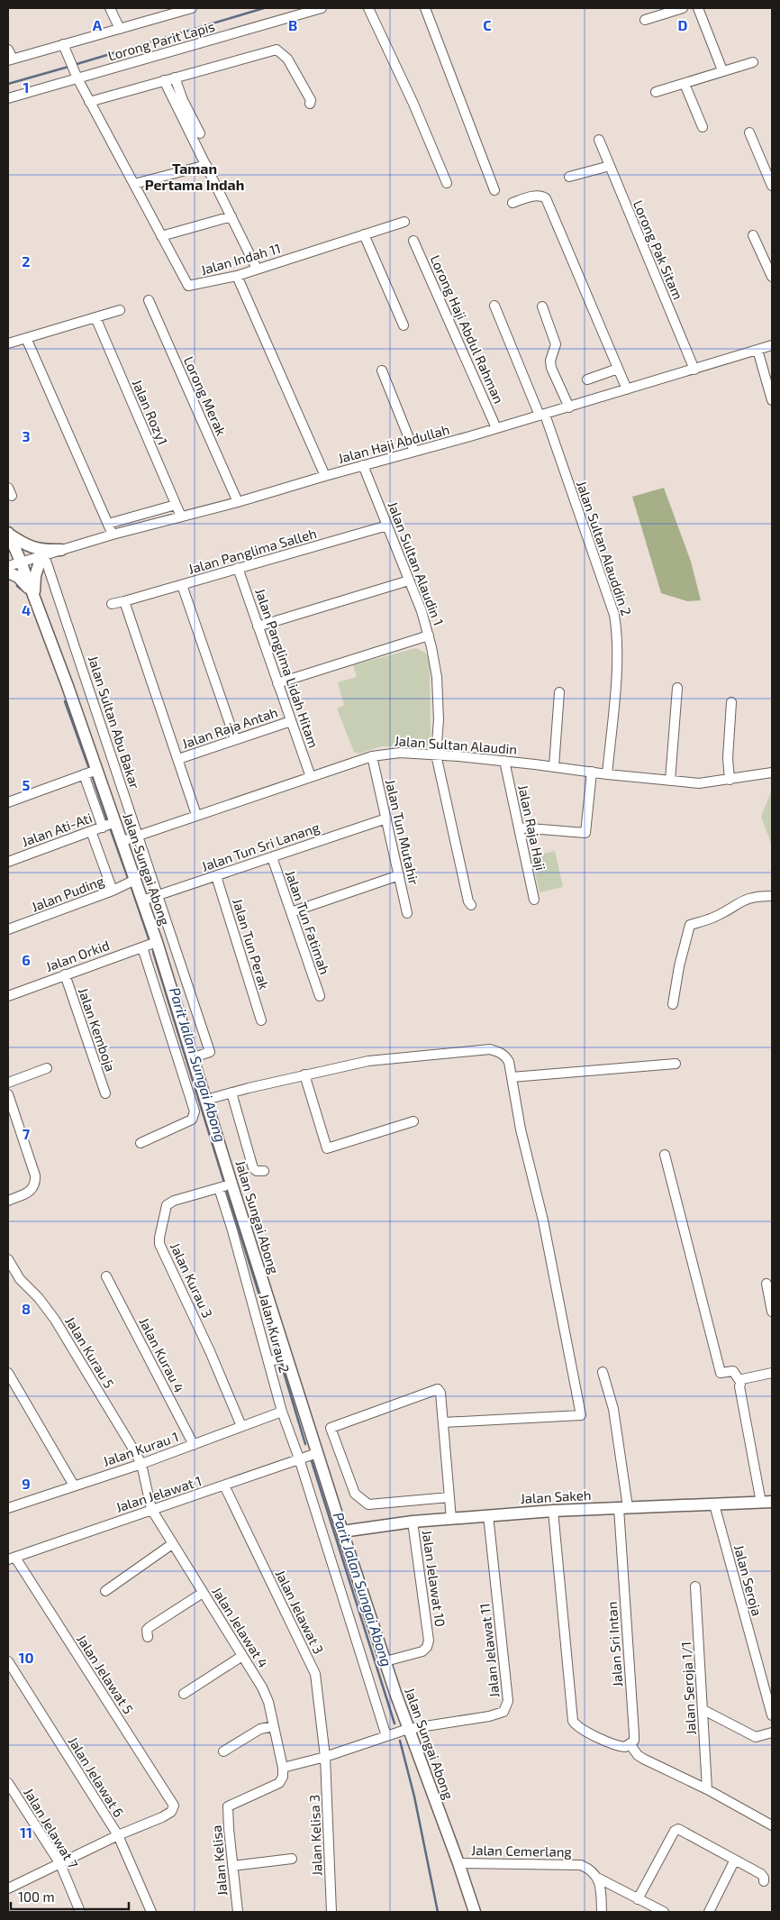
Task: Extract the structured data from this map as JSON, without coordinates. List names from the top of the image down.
{
  "streets": {
    "street": [
      "Lorong Parit Lapis",
      "Lorong Pak Sitam",
      "Jalan Indah 11",
      "Lorong Haji Abdul Rahman",
      "Lorong Merak",
      "Jalan Rozy1",
      "Jalan Haji Abdullah",
      "Jalan Sultan Alauddin 2",
      "Jalan Panglima Salleh",
      "Jalan Sultan Alaudin 1",
      "Jalan Panglima Lidah Hitam",
      "Jalan Sultan Abu Bakar",
      "Jalan Raja Antah",
      "Jalan Sultan Alaudin",
      "Jalan Raja Haji",
      "Jalan Ati-Ati",
      "Jalan Tun Mutahir",
      "Jalan Tun Sri Lanang",
      "Jalan Sungai Abong",
      "Jalan Puding",
      "Jalan Tun Fatimah",
      "Jalan Tun Perak",
      "Jalan Orkid",
      "Jalan Kemboja",
      "Jalan Kurau 3",
      "Jalan Kurau 2",
      "Jalan Kurau 5",
      "Jalan Kurau 4",
      "Jalan Kurau 1",
      "Jalan Jelawat 1",
      "Jalan Sakeh",
      "Jalan Jelawat 10",
      "Jalan Seroja",
      "Jalan Jelawat 3",
      "Jalan Jelawat 4",
      "Jalan Sri Intan",
      "Jalan Jelawat 11",
      "Jalan Jelawat 5",
      "Jalan Seroja 1/1",
      "Jalan Jelawat 6",
      "Jalan Jelawat 7",
      "Jalan Kelisa 3",
      "Jalan Cemerlang",
      "Jalan Kelisa"
    ]
  },
  "crossings": [
    ["Lorong Parit Lapis", "Jalan Indah 11"],
    ["Lorong Pak Sitam", "Jalan Haji Abdullah"],
    ["Lorong Haji Abdul Rahman", "Jalan Haji Abdullah"],
    ["Lorong Merak", "Jalan Haji Abdullah"],
    ["Jalan Rozy1", "Jalan Haji Abdullah"],
    ["Jalan Haji Abdullah", "Jalan Sultan Alauddin 2"],
    ["Jalan Haji Abdullah", "Jalan Sultan Alaudin 1"],
    ["Jalan Haji Abdullah", "Jalan Sultan Abu Bakar"],
    ["Jalan Haji Abdullah", "Jalan Sungai Abong"],
    ["Jalan Sultan Alauddin 2", "Jalan Sultan Alaudin"],
    ["Jalan Panglima Salleh", "Jalan Sultan Alaudin 1"],
    ["Jalan Panglima Salleh", "Jalan Panglima Lidah Hitam"],
    ["Jalan Sultan Alaudin 1", "Jalan Sultan Alaudin"],
    ["Jalan Panglima Lidah Hitam", "Jalan Raja Antah"],
    ["Jalan Panglima Lidah Hitam", "Jalan Sultan Alaudin"],
    ["Jalan Sultan Abu Bakar", "Jalan Sultan Alaudin"],
    ["Jalan Sultan Abu Bakar", "Jalan Tun Sri Lanang"],
    ["Jalan Sultan Abu Bakar", "Jalan Sungai Abong"],
    ["Jalan Sultan Alaudin", "Jalan Raja Haji"],
    ["Jalan Sultan Alaudin", "Jalan Tun Mutahir"],
    ["Jalan Sultan Alaudin", "Jalan Sungai Abong"],
    ["Jalan Ati-Ati", "Jalan Sungai Abong"],
    ["Jalan Tun Mutahir", "Jalan Tun Sri Lanang"],
    ["Jalan Tun Sri Lanang", "Jalan Sungai Abong"],
    ["Jalan Tun Sri Lanang", "Jalan Tun Fatimah"],
    ["Jalan Tun Sri Lanang", "Jalan Tun Perak"],
    ["Jalan Sungai Abong", "Jalan Puding"],
    ["Jalan Sungai Abong", "Jalan Orkid"],
    ["Jalan Sungai Abong", "Jalan Kurau 3"],
    ["Jalan Sungai Abong", "Jalan Kurau 2"],
    ["Jalan Sungai Abong", "Jalan Jelawat 1"],
    ["Jalan Sungai Abong", "Jalan Sakeh"],
    ["Jalan Sungai Abong", "Jalan Jelawat 10"],
    ["Jalan Sungai Abong", "Jalan Jelawat 11"],
    ["Jalan Sungai Abong", "Jalan Cemerlang"],
    ["Jalan Orkid", "Jalan Kemboja"],
    ["Jalan Kurau 3", "Jalan Kurau 1"],
    ["Jalan Kurau 2", "Jalan Kurau 1"],
    ["Jalan Kurau 2", "Jalan Jelawat 1"],
    ["Jalan Kurau 5", "Jalan Kurau 1"],
    ["Jalan Kurau 5", "Jalan Jelawat 1"],
    ["Jalan Kurau 5", "Jalan Jelawat 4"],
    ["Jalan Kurau 4", "Jalan Kurau 1"],
    ["Jalan Jelawat 1", "Jalan Jelawat 3"],
    ["Jalan Jelawat 1", "Jalan Jelawat 4"],
    ["Jalan Jelawat 1", "Jalan Jelawat 5"],
    ["Jalan Sakeh", "Jalan Jelawat 10"],
    ["Jalan Sakeh", "Jalan Seroja"],
    ["Jalan Sakeh", "Jalan Sri Intan"],
    ["Jalan Sakeh", "Jalan Jelawat 11"],
    ["Jalan Jelawat 3", "Jalan Kelisa 3"],
    ["Jalan Jelawat 4", "Jalan Kelisa"],
    ["Jalan Jelawat 5", "Jalan Jelawat 6"]
  ],
  "districts": ["Taman Pertama Indah"],
  "water": ["Parit Jalan Sungai Abong"],
  "scale_bar": "100 m",
  "grid": {
    "columns": [
      "A",
      "B",
      "C",
      "D"
    ],
    "rows": [
      "1",
      "2",
      "3",
      "4",
      "5",
      "6",
      "7",
      "8",
      "9",
      "10",
      "11"
    ]
  }
}
